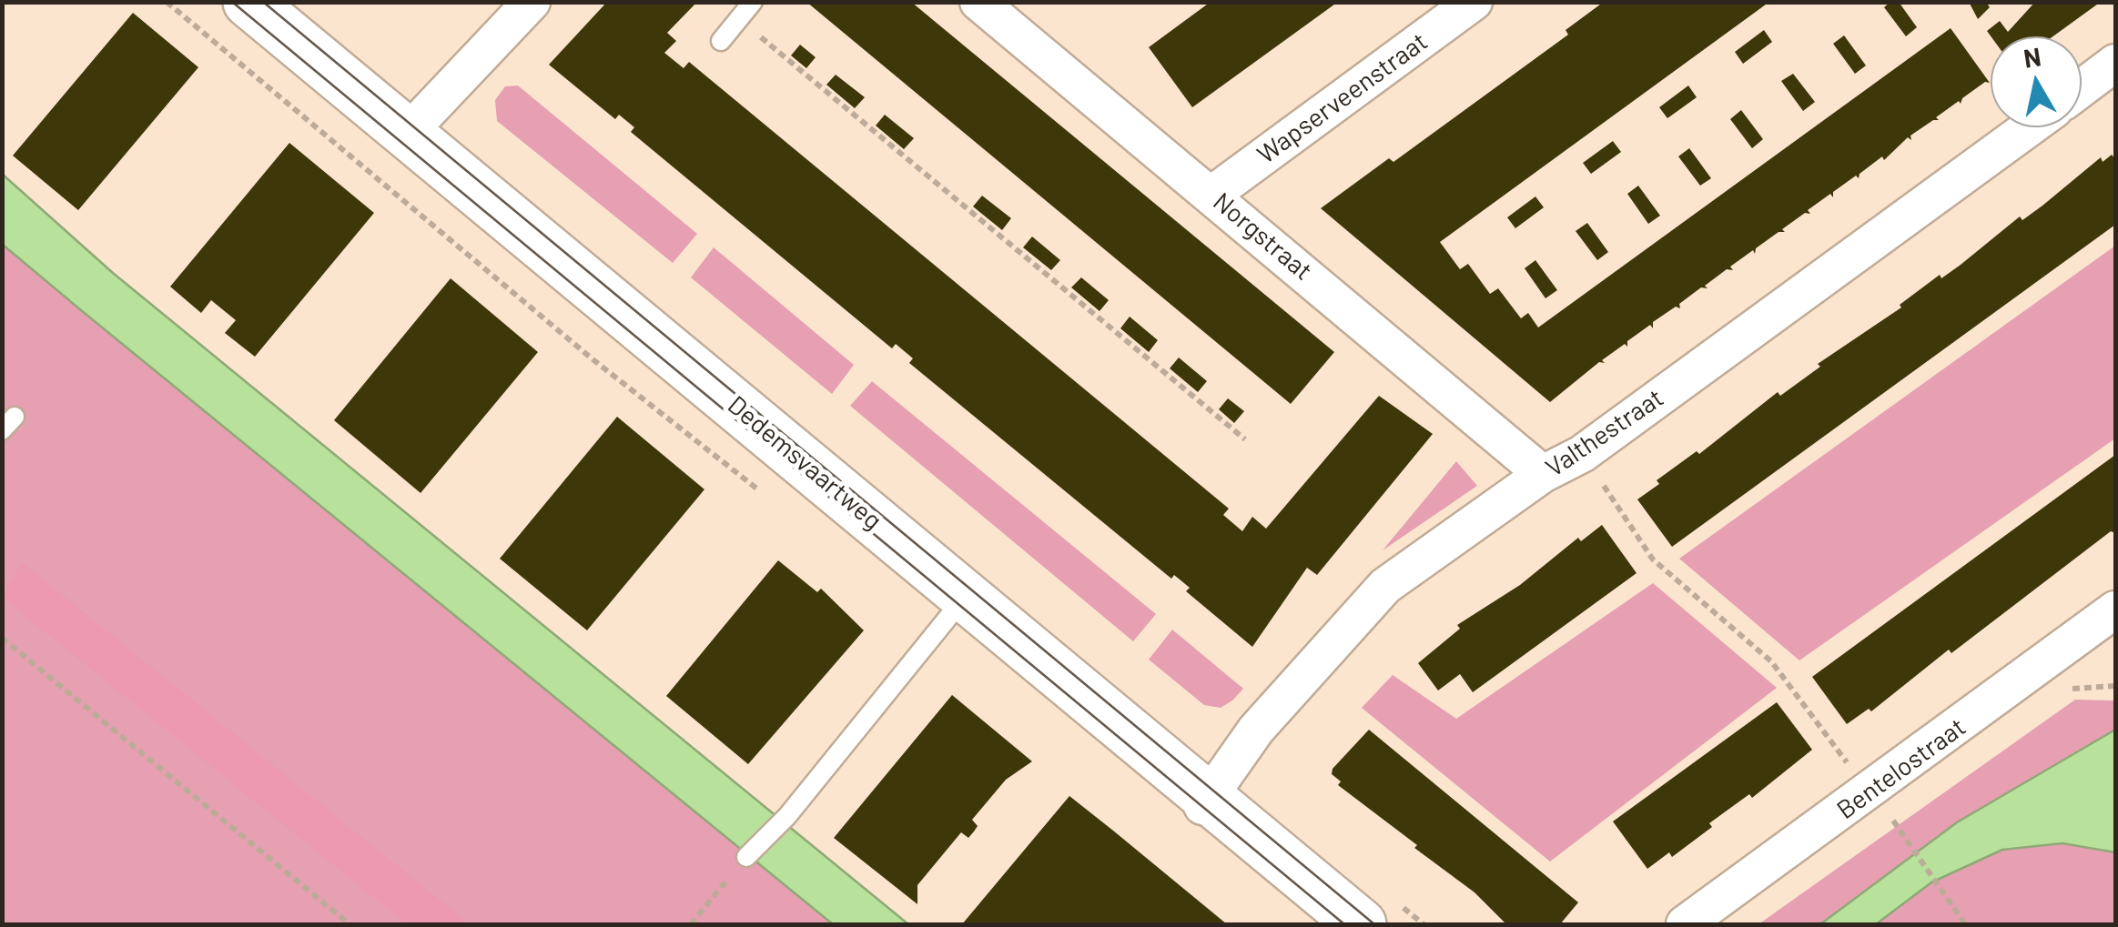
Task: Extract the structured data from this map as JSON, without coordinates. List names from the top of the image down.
{
  "streets": {
    "street": [
      "Wapserveenstraat",
      "Norgstraat",
      "Valthestraat",
      "Dedemsvaartweg",
      "Bentelostraat"
    ]
  },
  "crossings": [
    ["Wapserveenstraat", "Norgstraat"],
    ["Norgstraat", "Valthestraat"],
    ["Valthestraat", "Dedemsvaartweg"]
  ],
  "north": "top"
}
